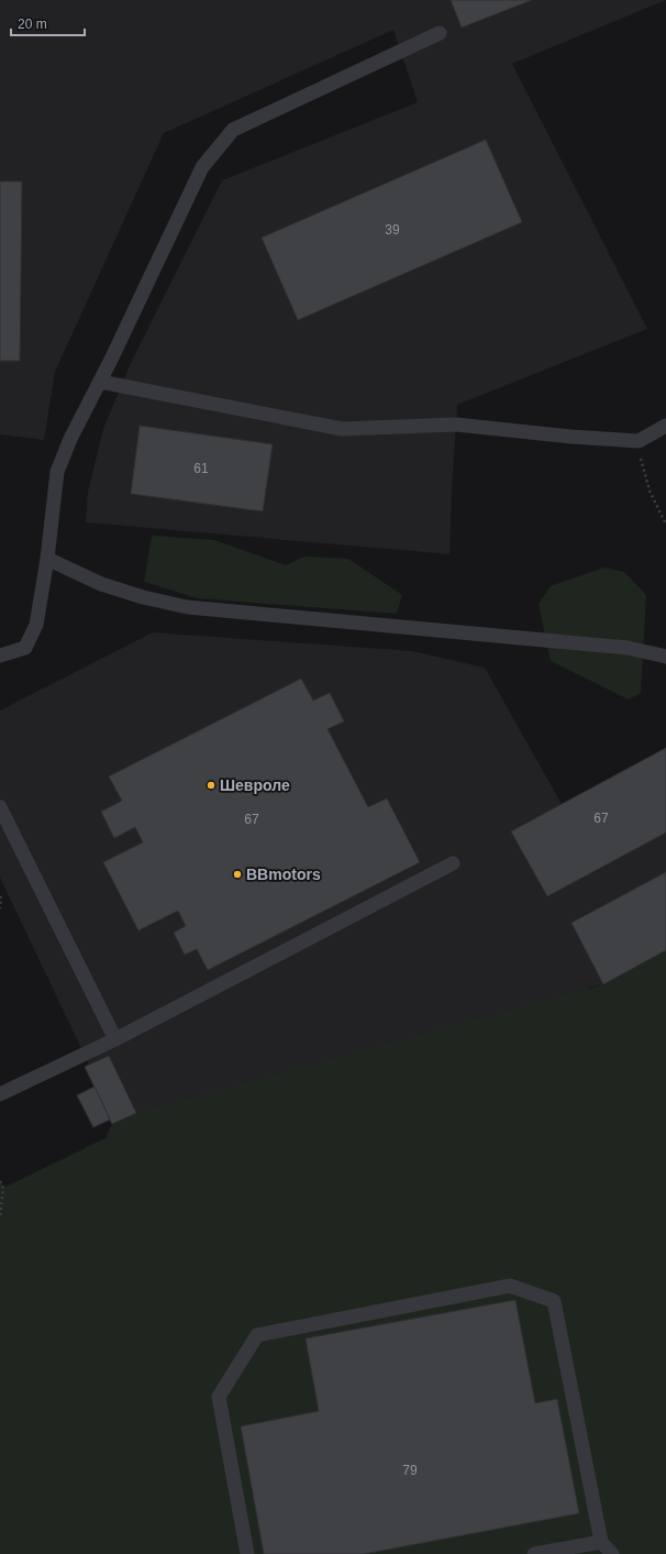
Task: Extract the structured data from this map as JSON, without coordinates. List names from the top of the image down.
{
  "places": ["Шевроле", "BBmotors"],
  "house_numbers": [
    "39",
    "61",
    "67",
    "67",
    "79"
  ],
  "scale_bar": "20 m"
}
